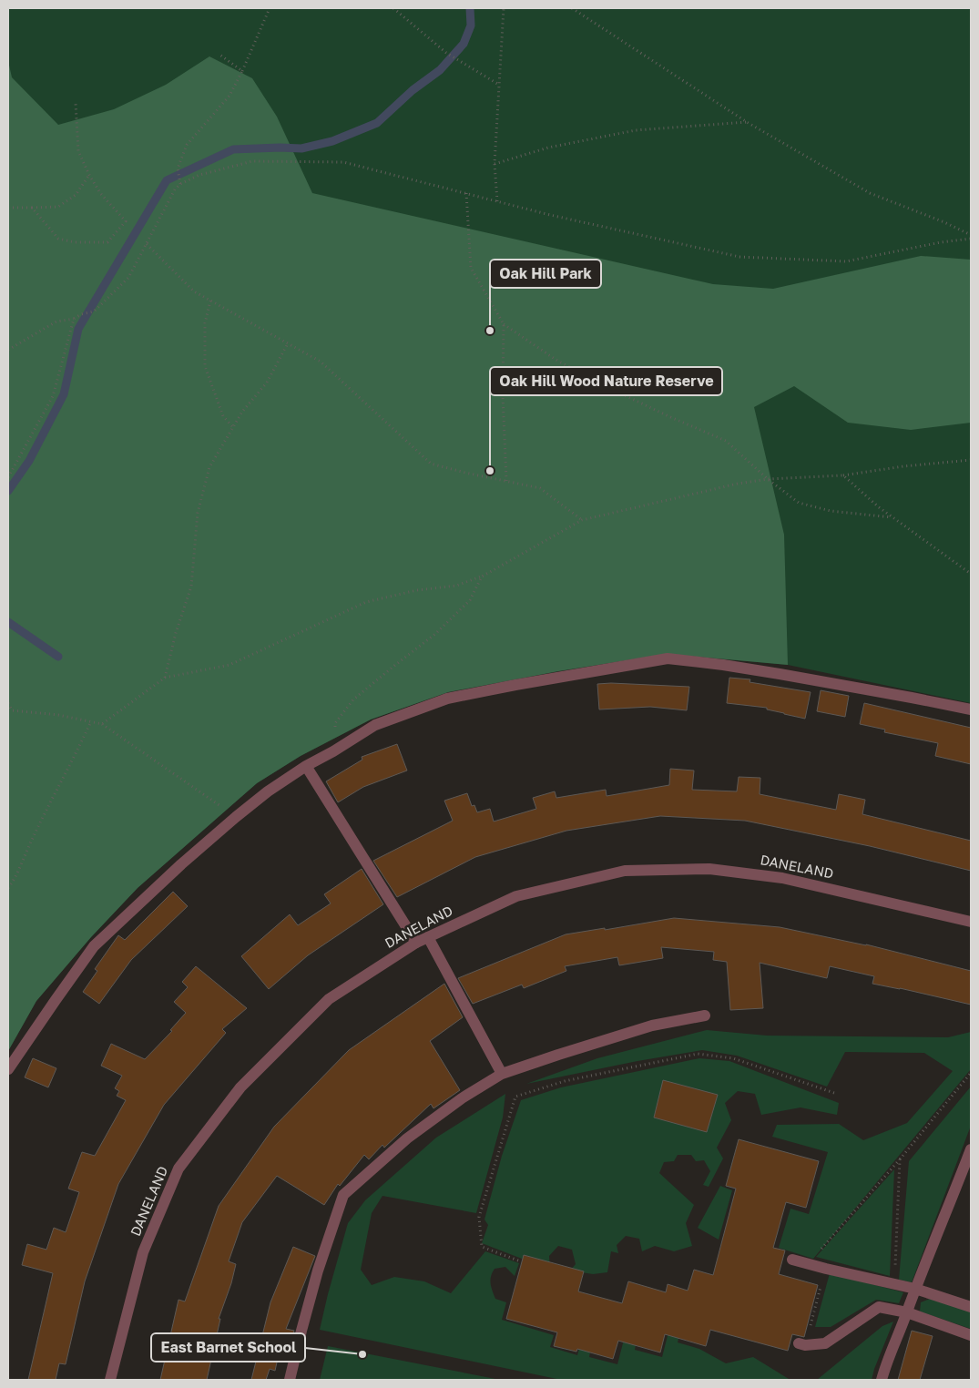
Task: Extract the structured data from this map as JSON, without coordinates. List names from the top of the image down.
{
  "streets": {
    "street": ["DANELAND"]
  },
  "places": ["Oak Hill Park", "Oak Hill Wood Nature Reserve", "East Barnet School"]
}
